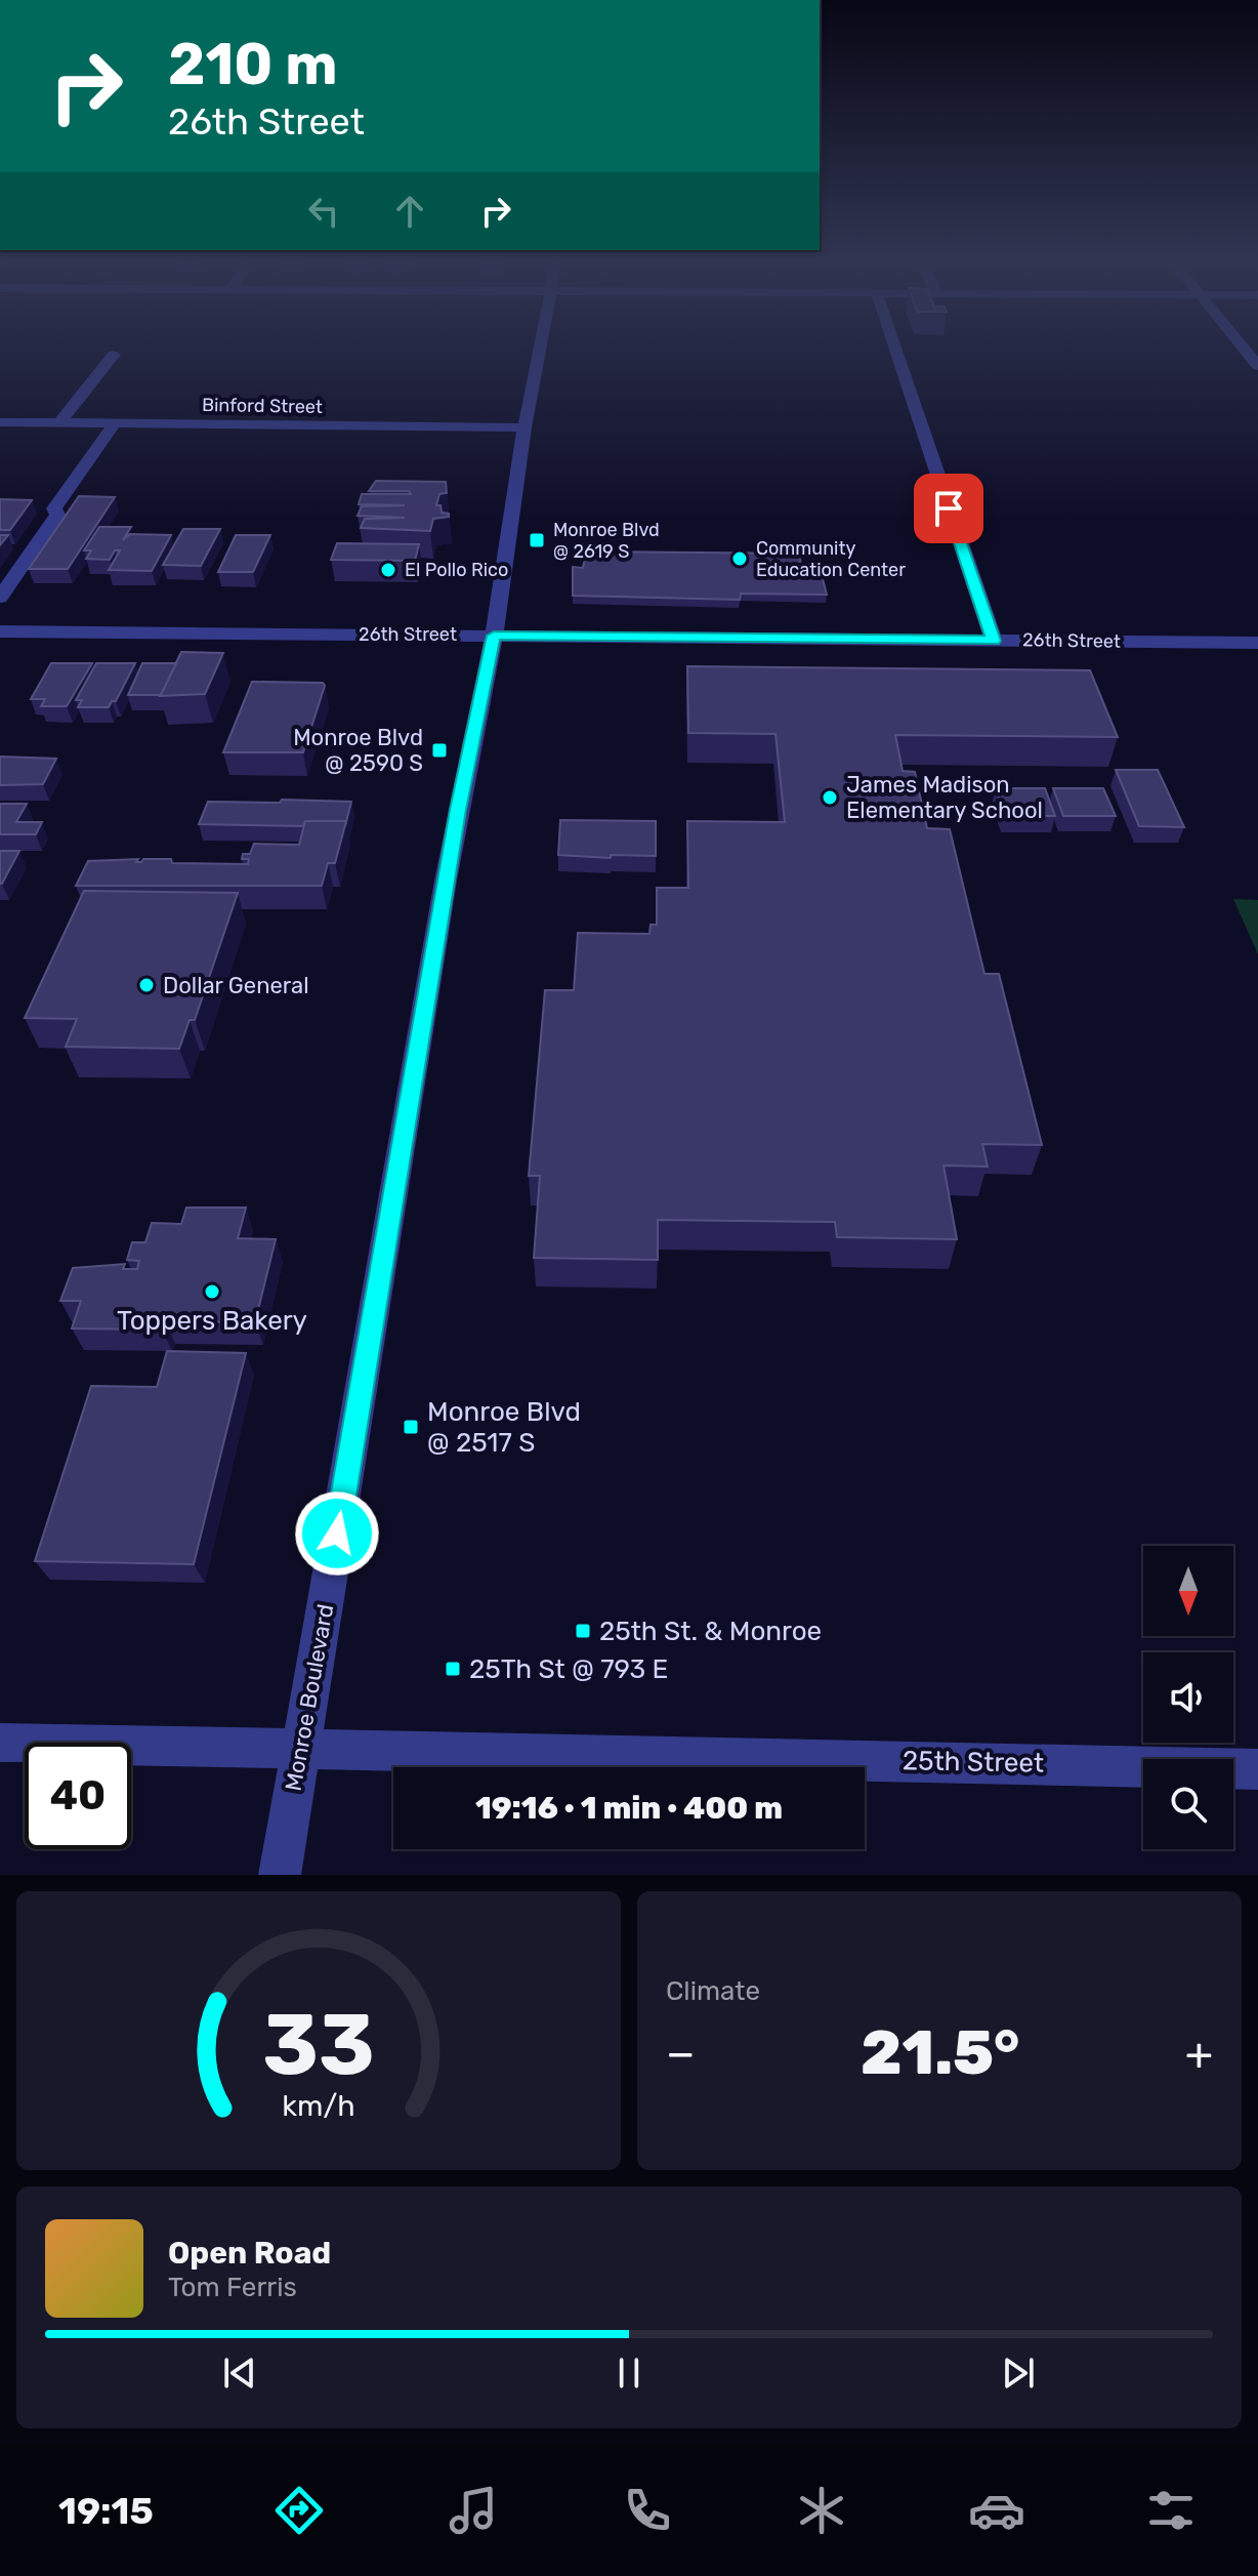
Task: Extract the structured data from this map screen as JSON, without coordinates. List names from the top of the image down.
{
  "streets": {
    "street": [
      "Binford Street",
      "26th Street",
      "Monroe Boulevard",
      "25th Street"
    ]
  },
  "crossings": [
    ["Binford Street", "Monroe Boulevard"],
    ["26th Street", "Monroe Boulevard"],
    ["Monroe Boulevard", "25th Street"]
  ],
  "places": {
    "transit": [
      "Monroe Blvd @ 2619 S",
      "Monroe Blvd @ 2590 S",
      "Monroe Blvd @ 2517 S",
      "25th St. & Monroe",
      "25Th St @ 793 E"
    ],
    "other": [
      "Community Education Center",
      "El Pollo Rico",
      "James Madison Elementary School",
      "Dollar General",
      "Toppers Bakery"
    ]
  },
  "north": "bottom",
  "page": {
    "turn": ["210 m", "26th Street"],
    "limit": "40",
    "trip": "19:16 · 1 min · 400 m",
    "tile": "Climate",
    "heat": ["−", "21.5°", "+"],
    "song": ["Open Road", "Tom Ferris"],
    "tabs": "19:15",
    "gauge": ["33", "km/h"]
  }
}
